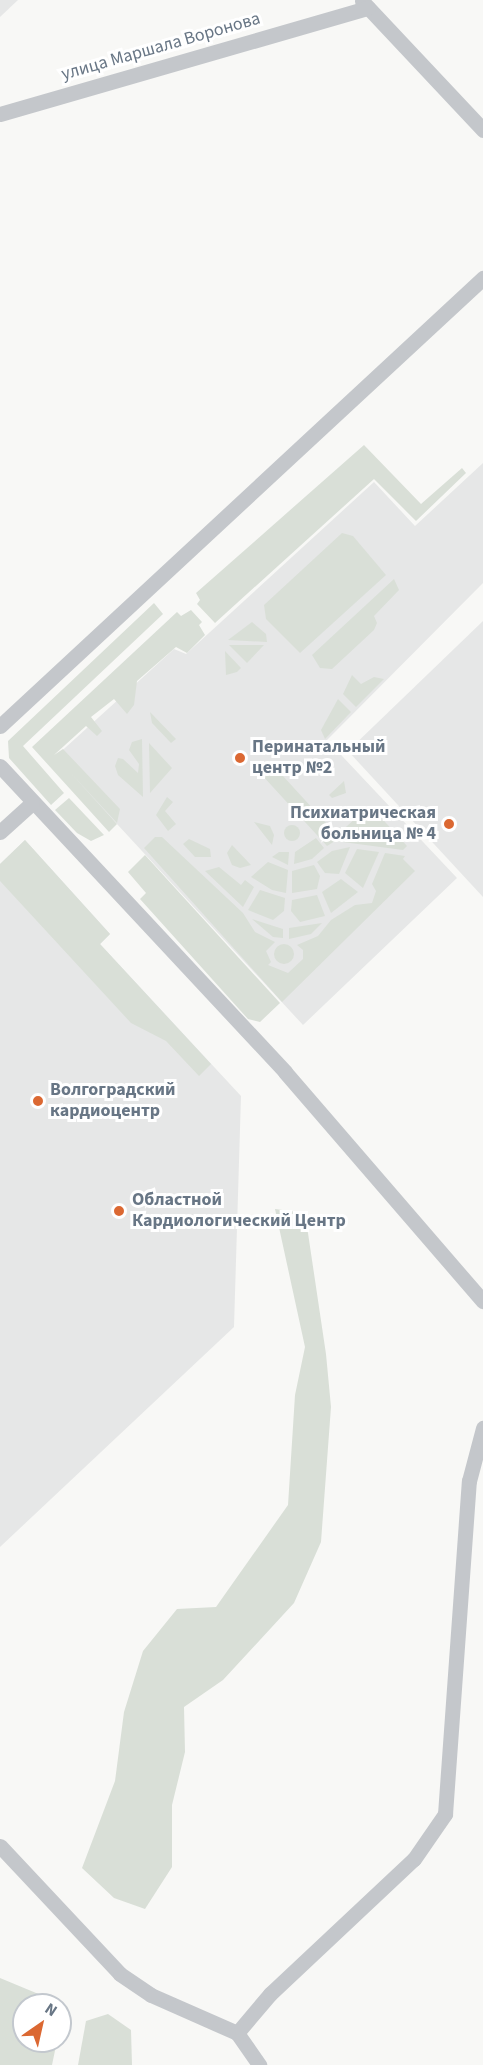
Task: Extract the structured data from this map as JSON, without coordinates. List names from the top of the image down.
{
  "streets": {
    "street": ["улица Маршала Воронова"]
  },
  "places": [
    "Перинатальный центр №2",
    "Психиатрическая больница № 4",
    "Волгоградский кардиоцентр",
    "Областной Кардиологический Центр"
  ],
  "north": "top right"
}
